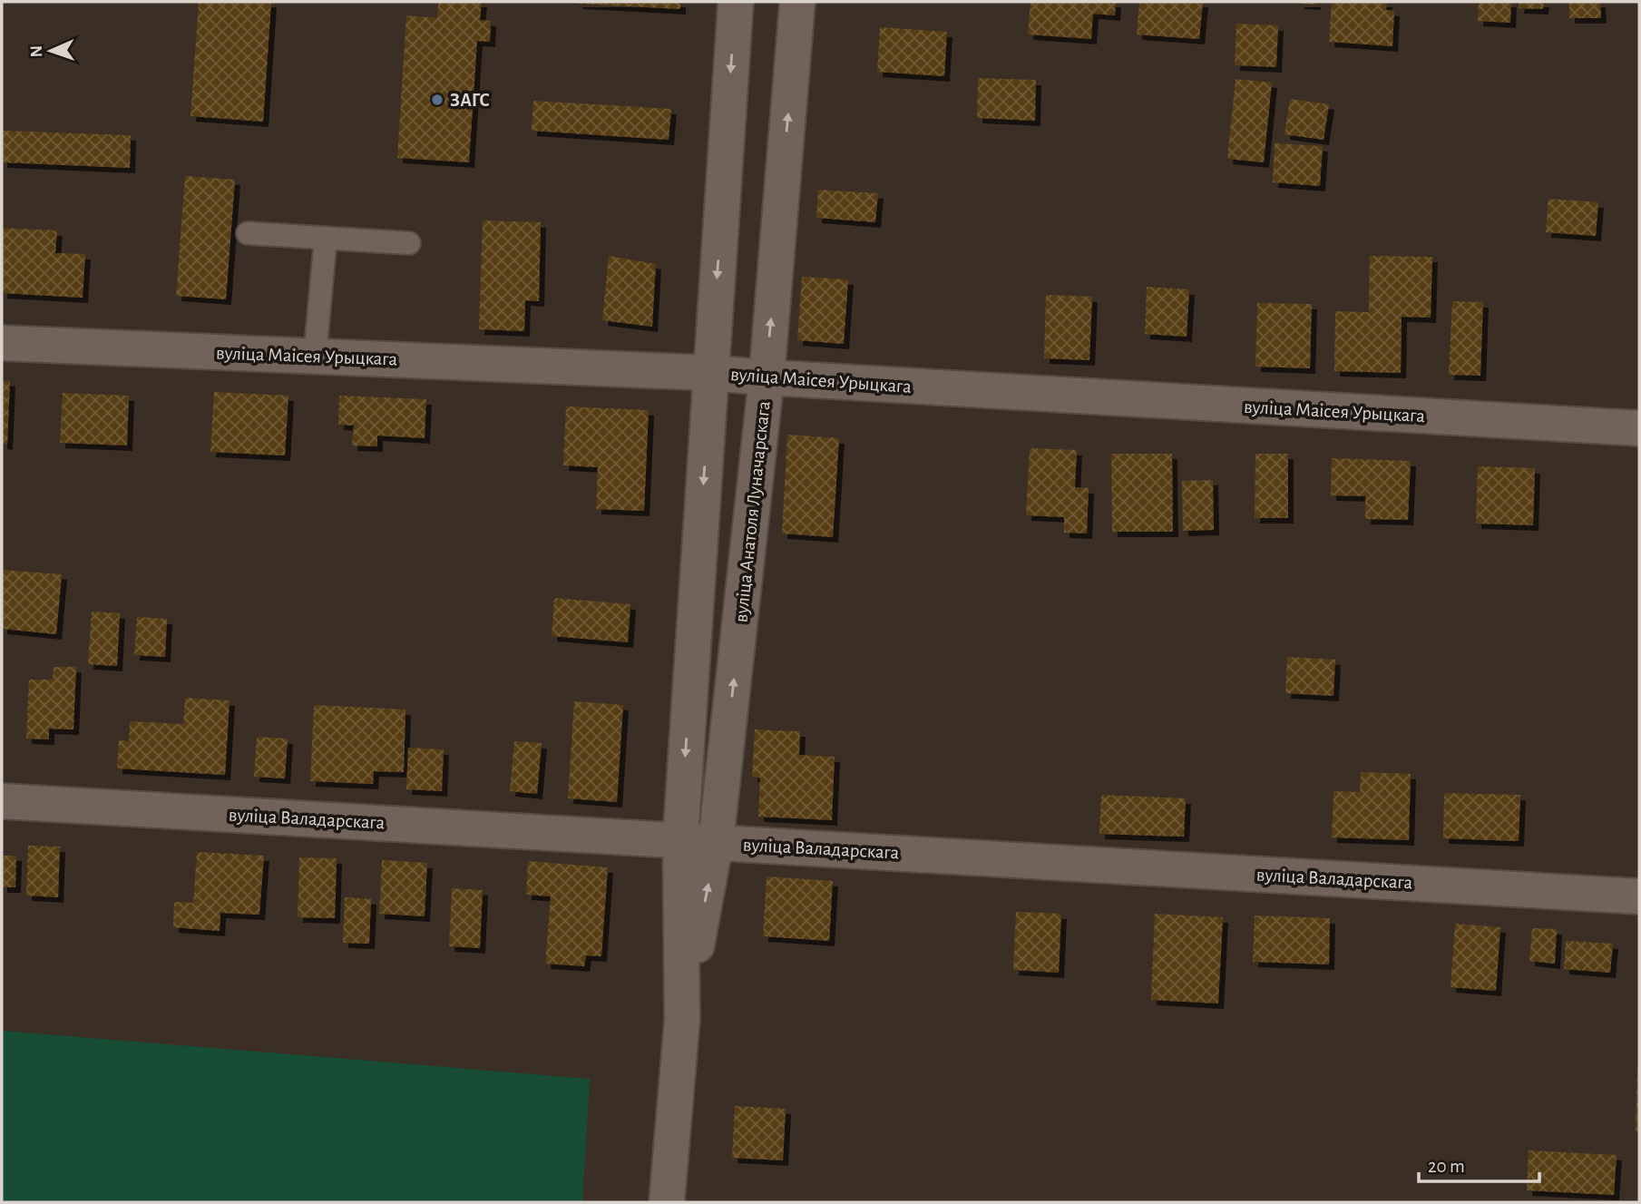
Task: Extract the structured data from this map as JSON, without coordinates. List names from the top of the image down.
{
  "streets": {
    "street": ["вуліца Маісея Урыцкага", "вуліца Анатоля Луначарскага", "вуліца Валадарскага"]
  },
  "crossings": [
    ["вуліца Маісея Урыцкага", "вуліца Анатоля Луначарскага"],
    ["вуліца Анатоля Луначарскага", "вуліца Валадарскага"]
  ],
  "places": ["ЗАГС"],
  "scale_bar": "20 m",
  "north": "left"
}
